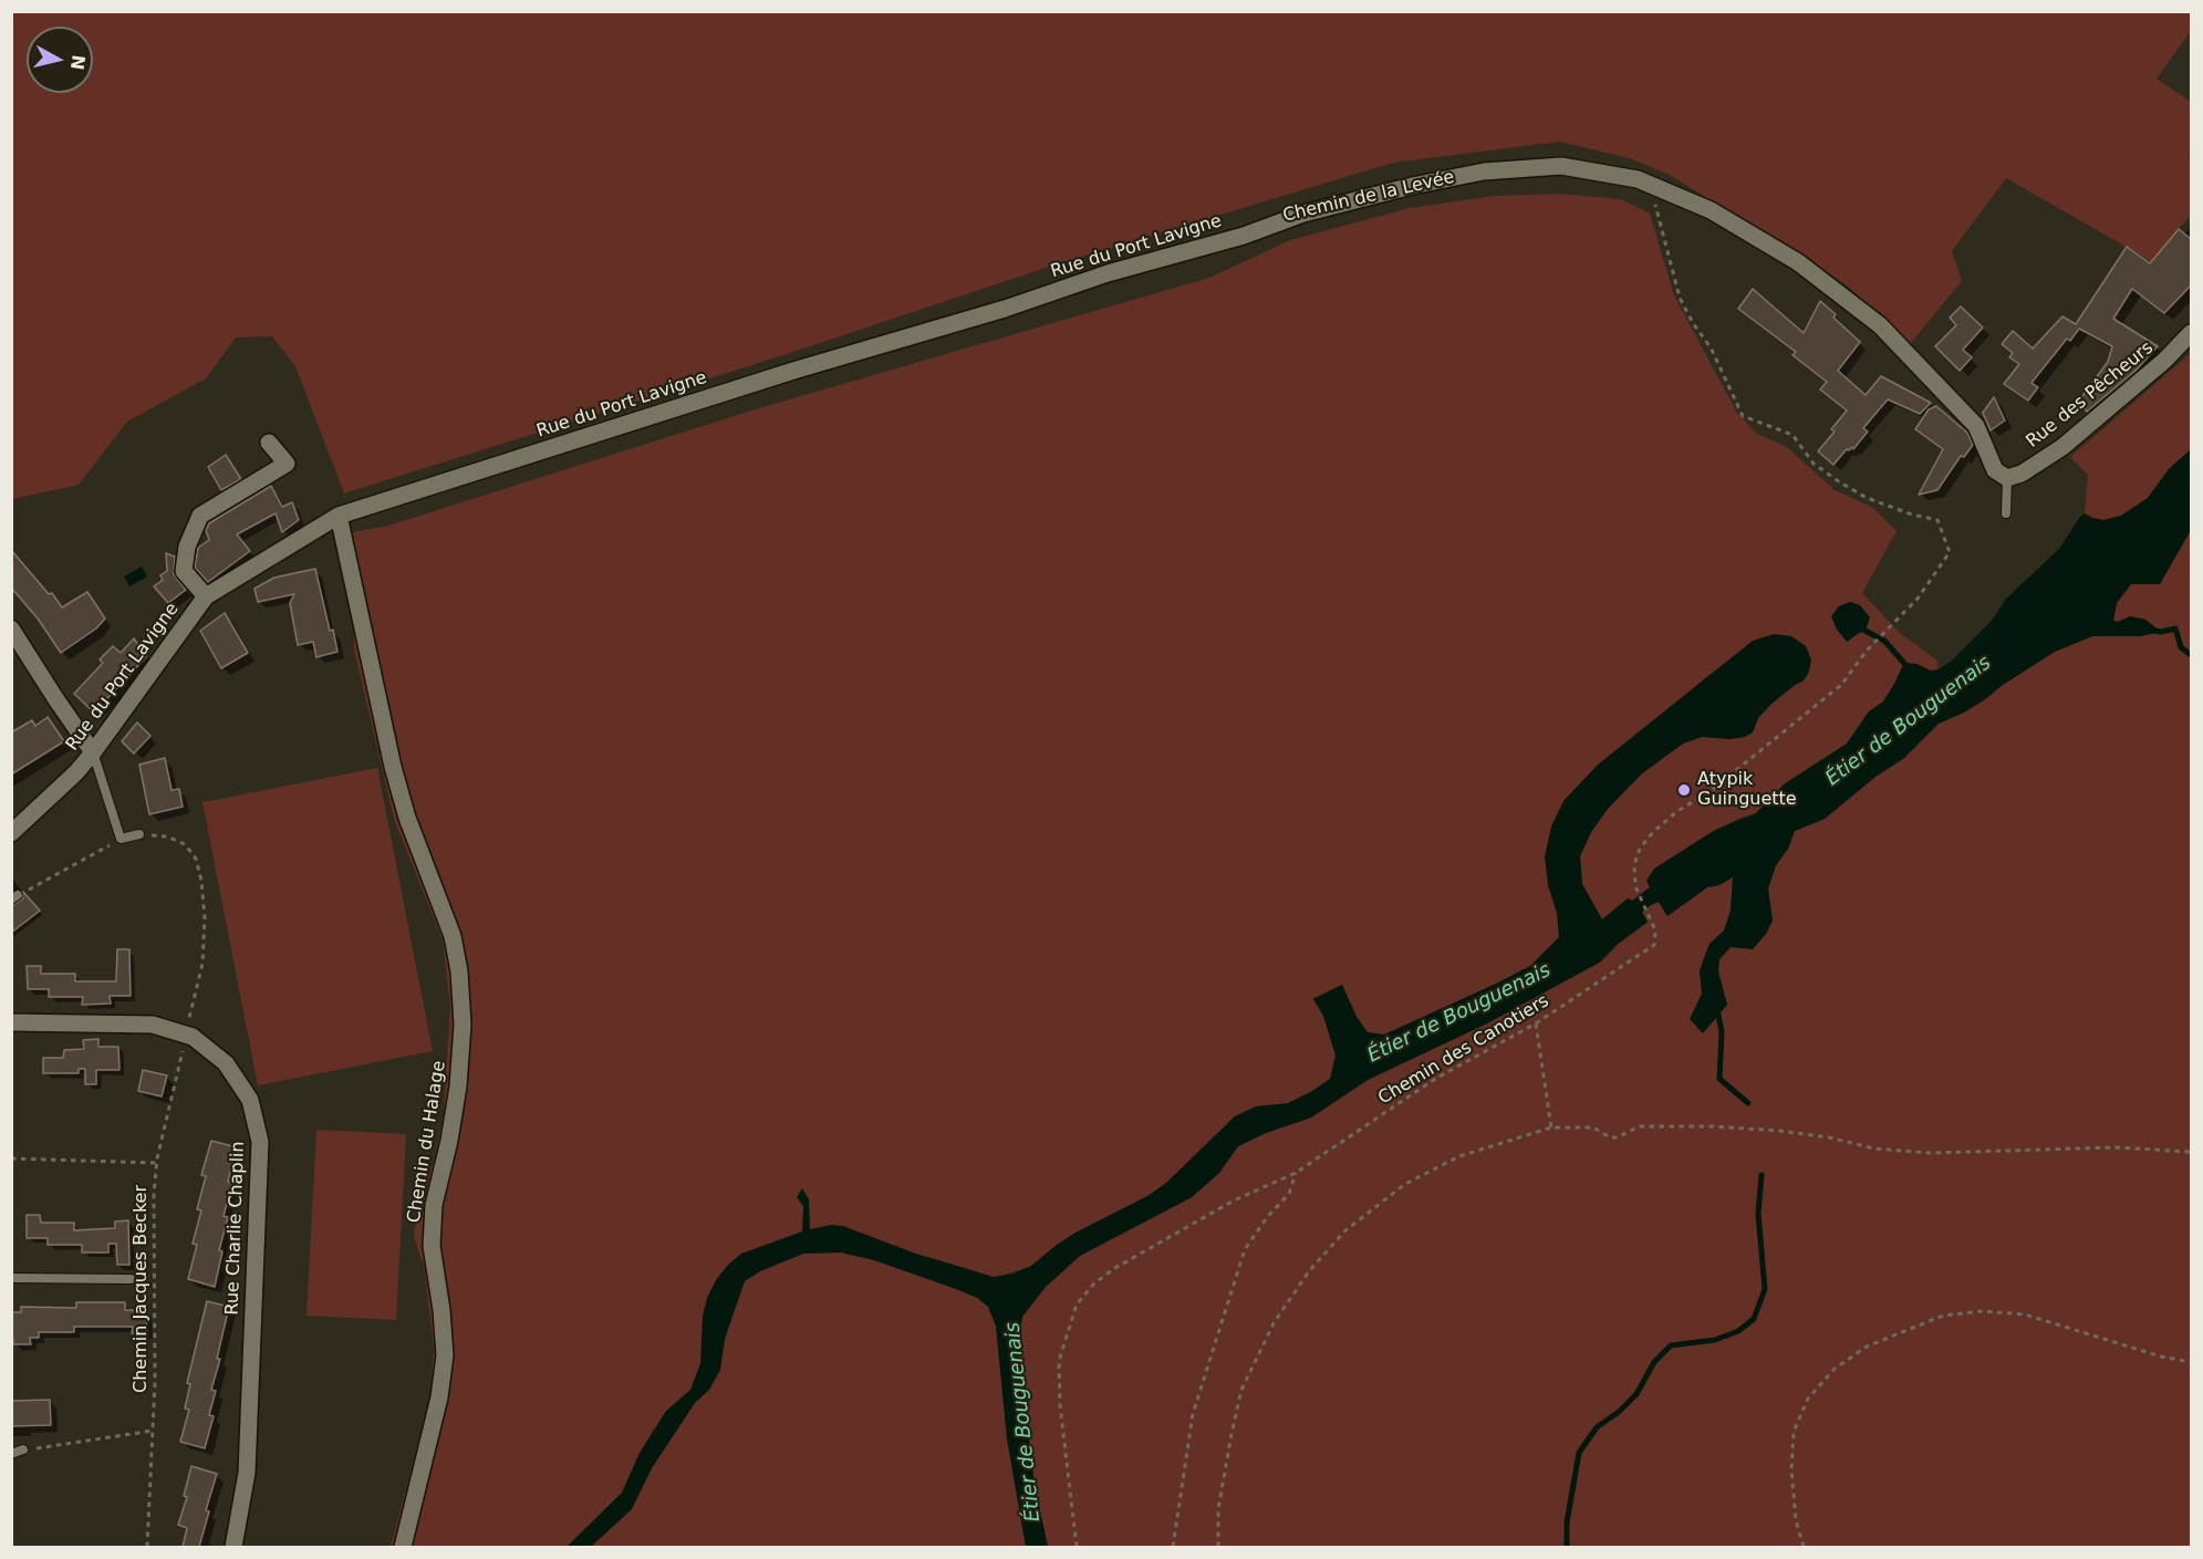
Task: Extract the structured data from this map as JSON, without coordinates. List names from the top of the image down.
{
  "streets": {
    "street": [
      "Rue du Port Lavigne",
      "Rue des Pêcheurs",
      "Chemin du Halage",
      "Rue Charlie Chaplin"
    ],
    "path": ["Chemin des Canotiers", "Chemin Jacques Becker"]
  },
  "crossings": [
    ["Rue du Port Lavigne", "Rue des Pêcheurs"],
    ["Rue du Port Lavigne", "Chemin du Halage"],
    ["Rue Charlie Chaplin", "Chemin Jacques Becker"]
  ],
  "water": ["Étier de Bouguenais"],
  "places": ["Atypik Guinguette"],
  "north": "right"
}
